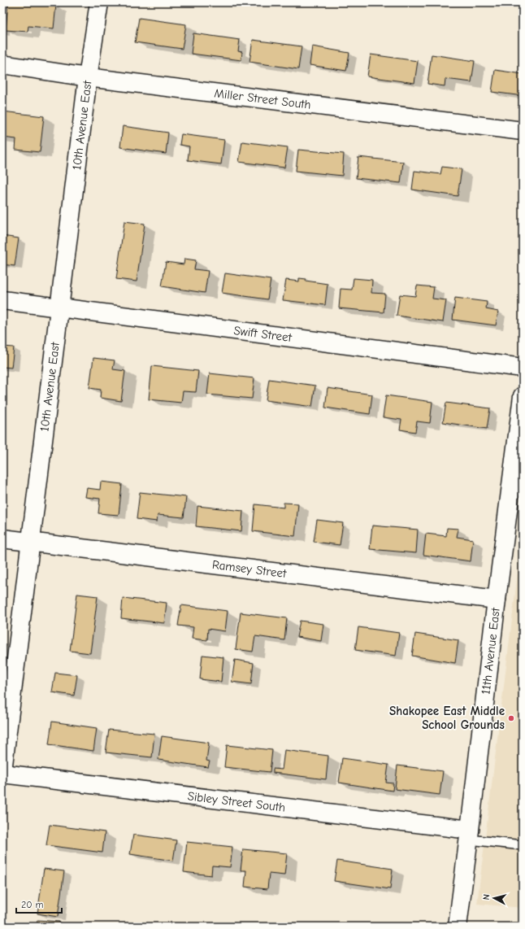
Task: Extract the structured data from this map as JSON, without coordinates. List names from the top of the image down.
{
  "streets": {
    "street": [
      "Miller Street South",
      "10th Avenue East",
      "Swift Street",
      "Ramsey Street",
      "11th Avenue East",
      "Sibley Street South"
    ]
  },
  "crossings": [
    ["Miller Street South", "10th Avenue East"],
    ["10th Avenue East", "Swift Street"],
    ["10th Avenue East", "Ramsey Street"],
    ["10th Avenue East", "Sibley Street South"],
    ["Ramsey Street", "11th Avenue East"],
    ["11th Avenue East", "Sibley Street South"]
  ],
  "places": ["Shakopee East Middle School Grounds"],
  "scale_bar": "20 m",
  "north": "left"
}
